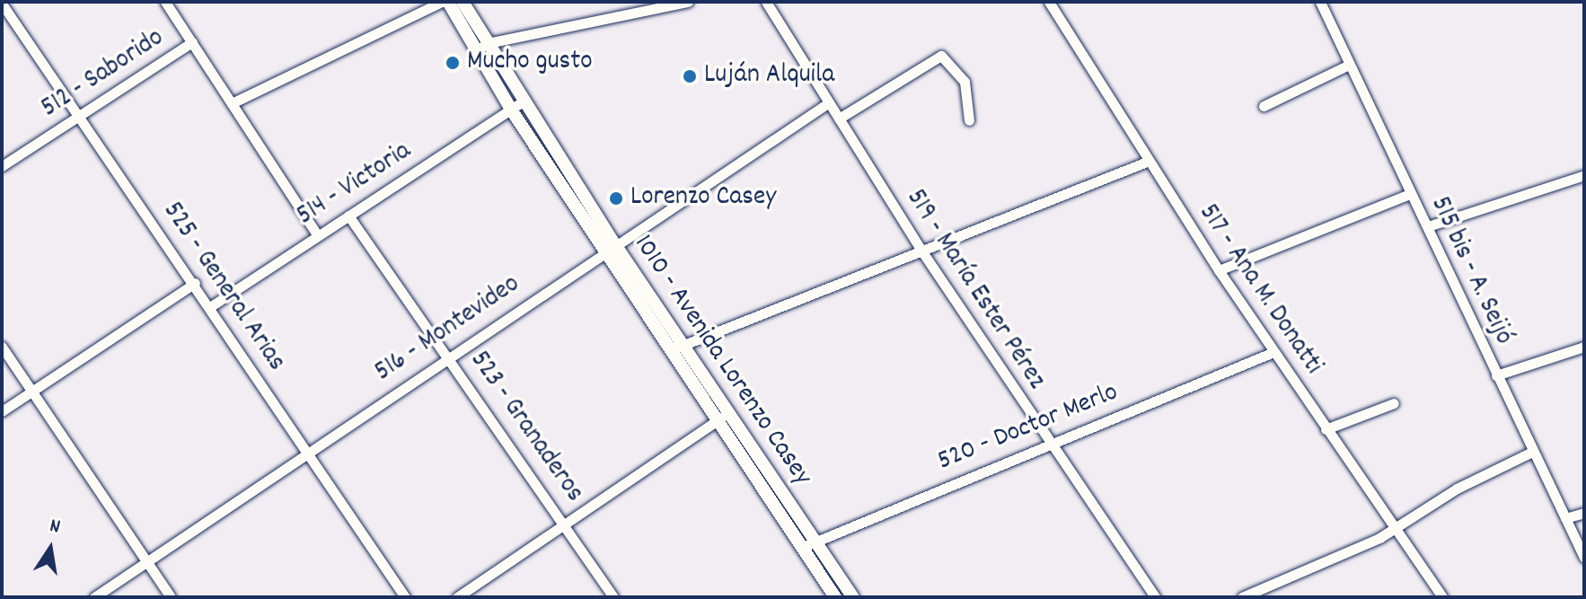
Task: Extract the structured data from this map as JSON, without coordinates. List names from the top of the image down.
{
  "streets": {
    "main road": ["1010 - Avenida Lorenzo Casey"],
    "street": [
      "512 - Saborido",
      "514 - Victoria",
      "515 bis - A. Seijó",
      "525 - General Arias",
      "519 - María Ester Pérez",
      "517 - Ana M. Donatti",
      "516 - Montevideo",
      "523 - Granaderos",
      "520 - Doctor Merlo"
    ]
  },
  "crossings": [
    ["512 - Saborido", "525 - General Arias"],
    ["514 - Victoria", "525 - General Arias"],
    ["514 - Victoria", "1010 - Avenida Lorenzo Casey"],
    ["514 - Victoria", "523 - Granaderos"],
    ["525 - General Arias", "516 - Montevideo"],
    ["519 - María Ester Pérez", "516 - Montevideo"],
    ["519 - María Ester Pérez", "520 - Doctor Merlo"],
    ["517 - Ana M. Donatti", "520 - Doctor Merlo"],
    ["516 - Montevideo", "1010 - Avenida Lorenzo Casey"],
    ["516 - Montevideo", "523 - Granaderos"],
    ["1010 - Avenida Lorenzo Casey", "520 - Doctor Merlo"]
  ],
  "places": ["Mucho gusto", "Luján Alquila", "Lorenzo Casey"],
  "north": "top"
}
